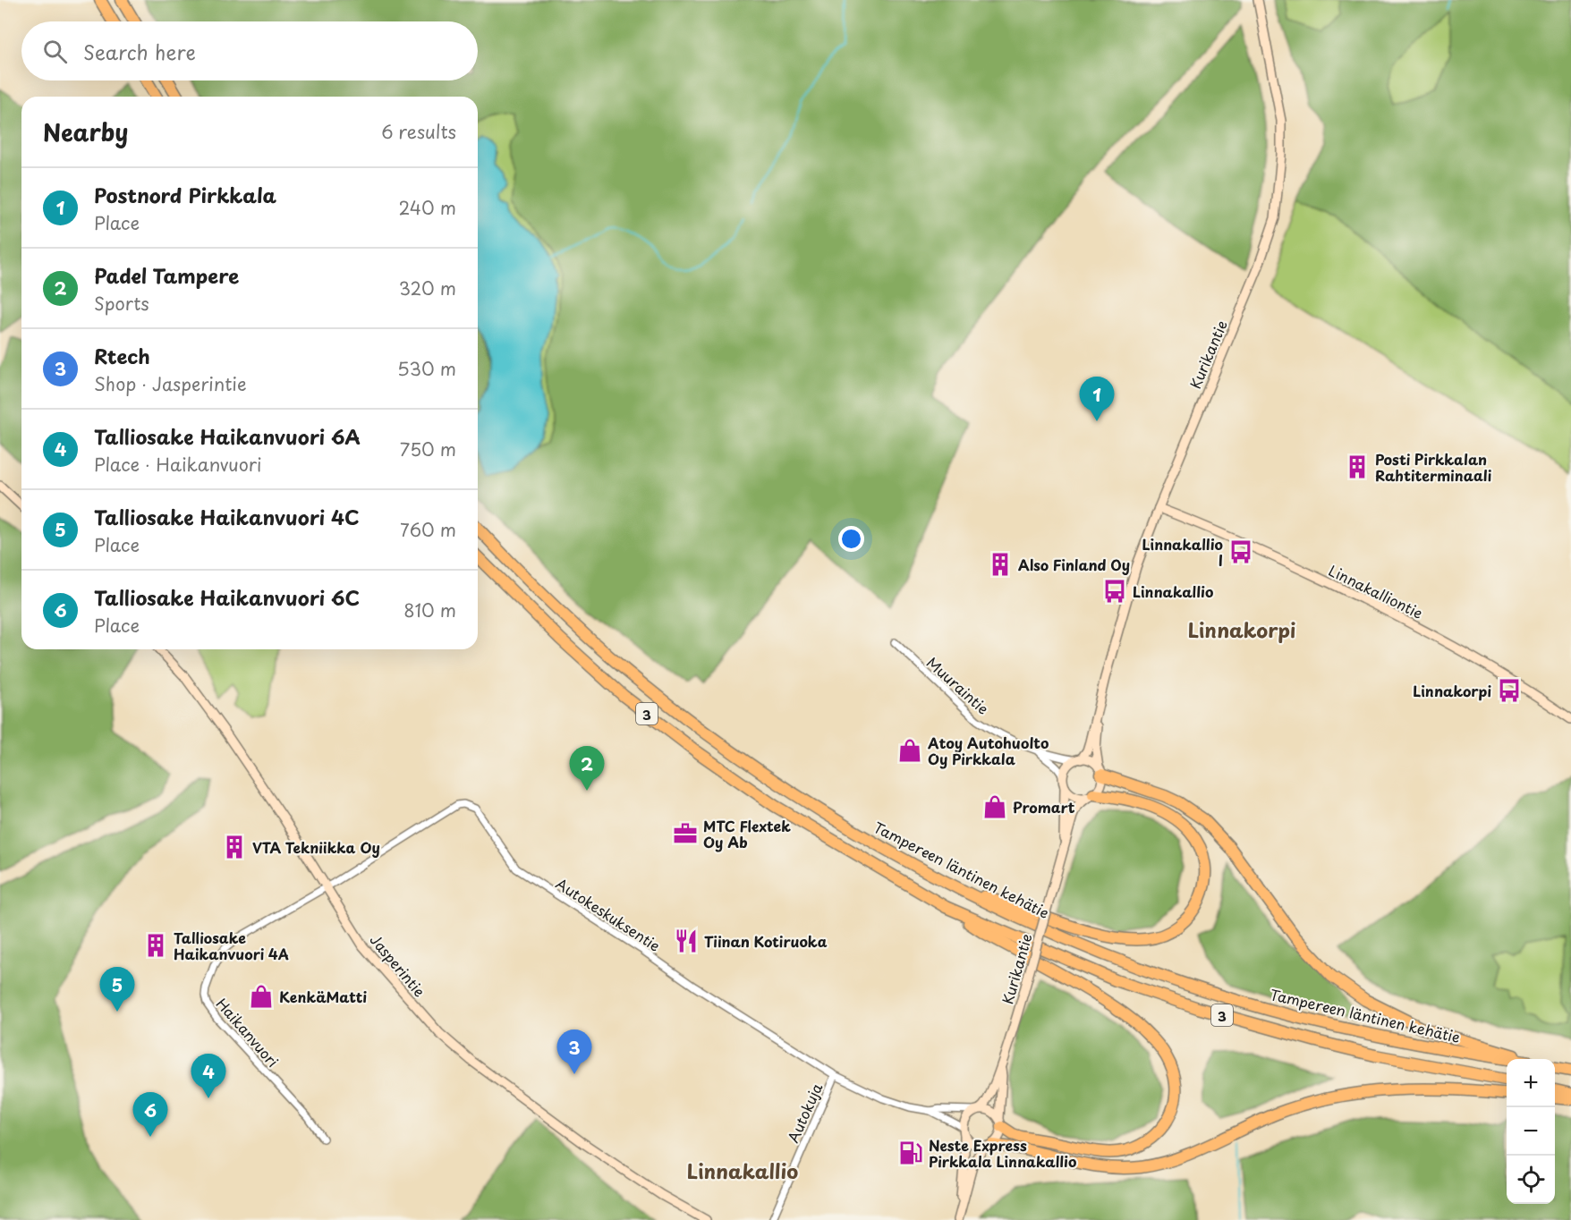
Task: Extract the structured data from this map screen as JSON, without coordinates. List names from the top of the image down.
{
  "streets": {
    "highway": ["3", "Tampereen läntinen kehätie"],
    "main road": ["Kurikantie", "Linnakalliontie", "Jasperintie"],
    "street": [
      "Muuraintie",
      "Autokeskuksentie",
      "Haikanvuori",
      "Autokuja"
    ]
  },
  "crossings": [
    ["Kurikantie", "Linnakalliontie"],
    ["Kurikantie", "Muuraintie"],
    ["Kurikantie", "Autokeskuksentie"],
    ["Autokeskuksentie", "Jasperintie"],
    ["Autokeskuksentie", "Haikanvuori"],
    ["Autokeskuksentie", "Autokuja"],
    ["Jasperintie", "Haikanvuori"]
  ],
  "districts": ["Linnakorpi", "Linnakallio"],
  "places": {
    "building": [
      "Posti Pirkkalan Rahtiterminaali",
      "Also Finland Oy",
      "VTA Tekniikka Oy",
      "Talliosake Haikanvuori 4A"
    ],
    "bus stop": ["Linnakallio I", "Linnakallio", "Linnakorpi"],
    "shop": ["Atoy Autohuolto Oy Pirkkala", "Promart", "KenkäMatti"],
    "office": ["MTC Flextek Oy Ab"],
    "restaurant": ["Tiinan Kotiruoka"],
    "fuel station": ["Neste Express Pirkkala Linnakallio"]
  },
  "page": {
    "search": "Search here",
    "heading": ["Nearby", "6 results"],
    "list": [
      {
        "mark": "1",
        "name": "Postnord Pirkkala",
        "note": "Place",
        "value": "240 m"
      },
      {
        "mark": "2",
        "name": "Padel Tampere",
        "note": "Sports",
        "value": "320 m"
      },
      {
        "mark": "3",
        "name": "Rtech",
        "note": "Shop · Jasperintie",
        "value": "530 m"
      },
      {
        "mark": "4",
        "name": "Talliosake Haikanvuori 6A",
        "note": "Place · Haikanvuori",
        "value": "750 m"
      },
      {
        "mark": "5",
        "name": "Talliosake Haikanvuori 4C",
        "note": "Place",
        "value": "760 m"
      },
      {
        "mark": "6",
        "name": "Talliosake Haikanvuori 6C",
        "note": "Place",
        "value": "810 m"
      }
    ],
    "pins": [
      "1",
      "2",
      "5",
      "3",
      "4",
      "6"
    ],
    "map_buttons": ["+", "−"]
  }
}
